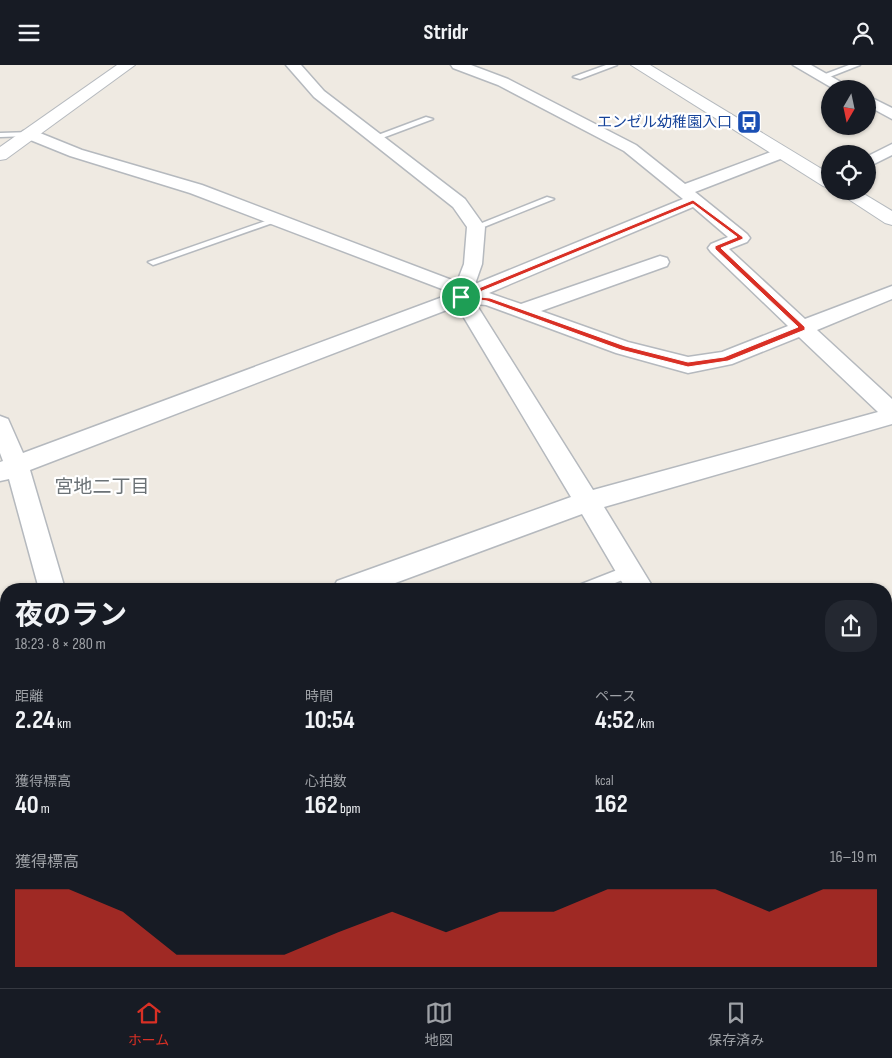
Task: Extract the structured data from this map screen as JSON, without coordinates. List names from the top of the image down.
{
  "districts": ["宮地二丁目"],
  "places": {
    "bus stop": ["エンゼル幼稚園入口"]
  },
  "north": "bottom",
  "page": {
    "header": "Stridr",
    "heading": ["夜のラン", "18:23 · 8 × 280 m"],
    "stats": [
      ["距離", "2.24 km"],
      ["時間", "10:54"],
      ["ペース", "4:52 /km"],
      ["獲得標高", "40 m"],
      ["心拍数", "162 bpm"],
      ["kcal", "162"]
    ],
    "chart": ["獲得標高", "16–19 m"],
    "tabs": ["ホーム", "地図", "保存済み"]
  }
}
